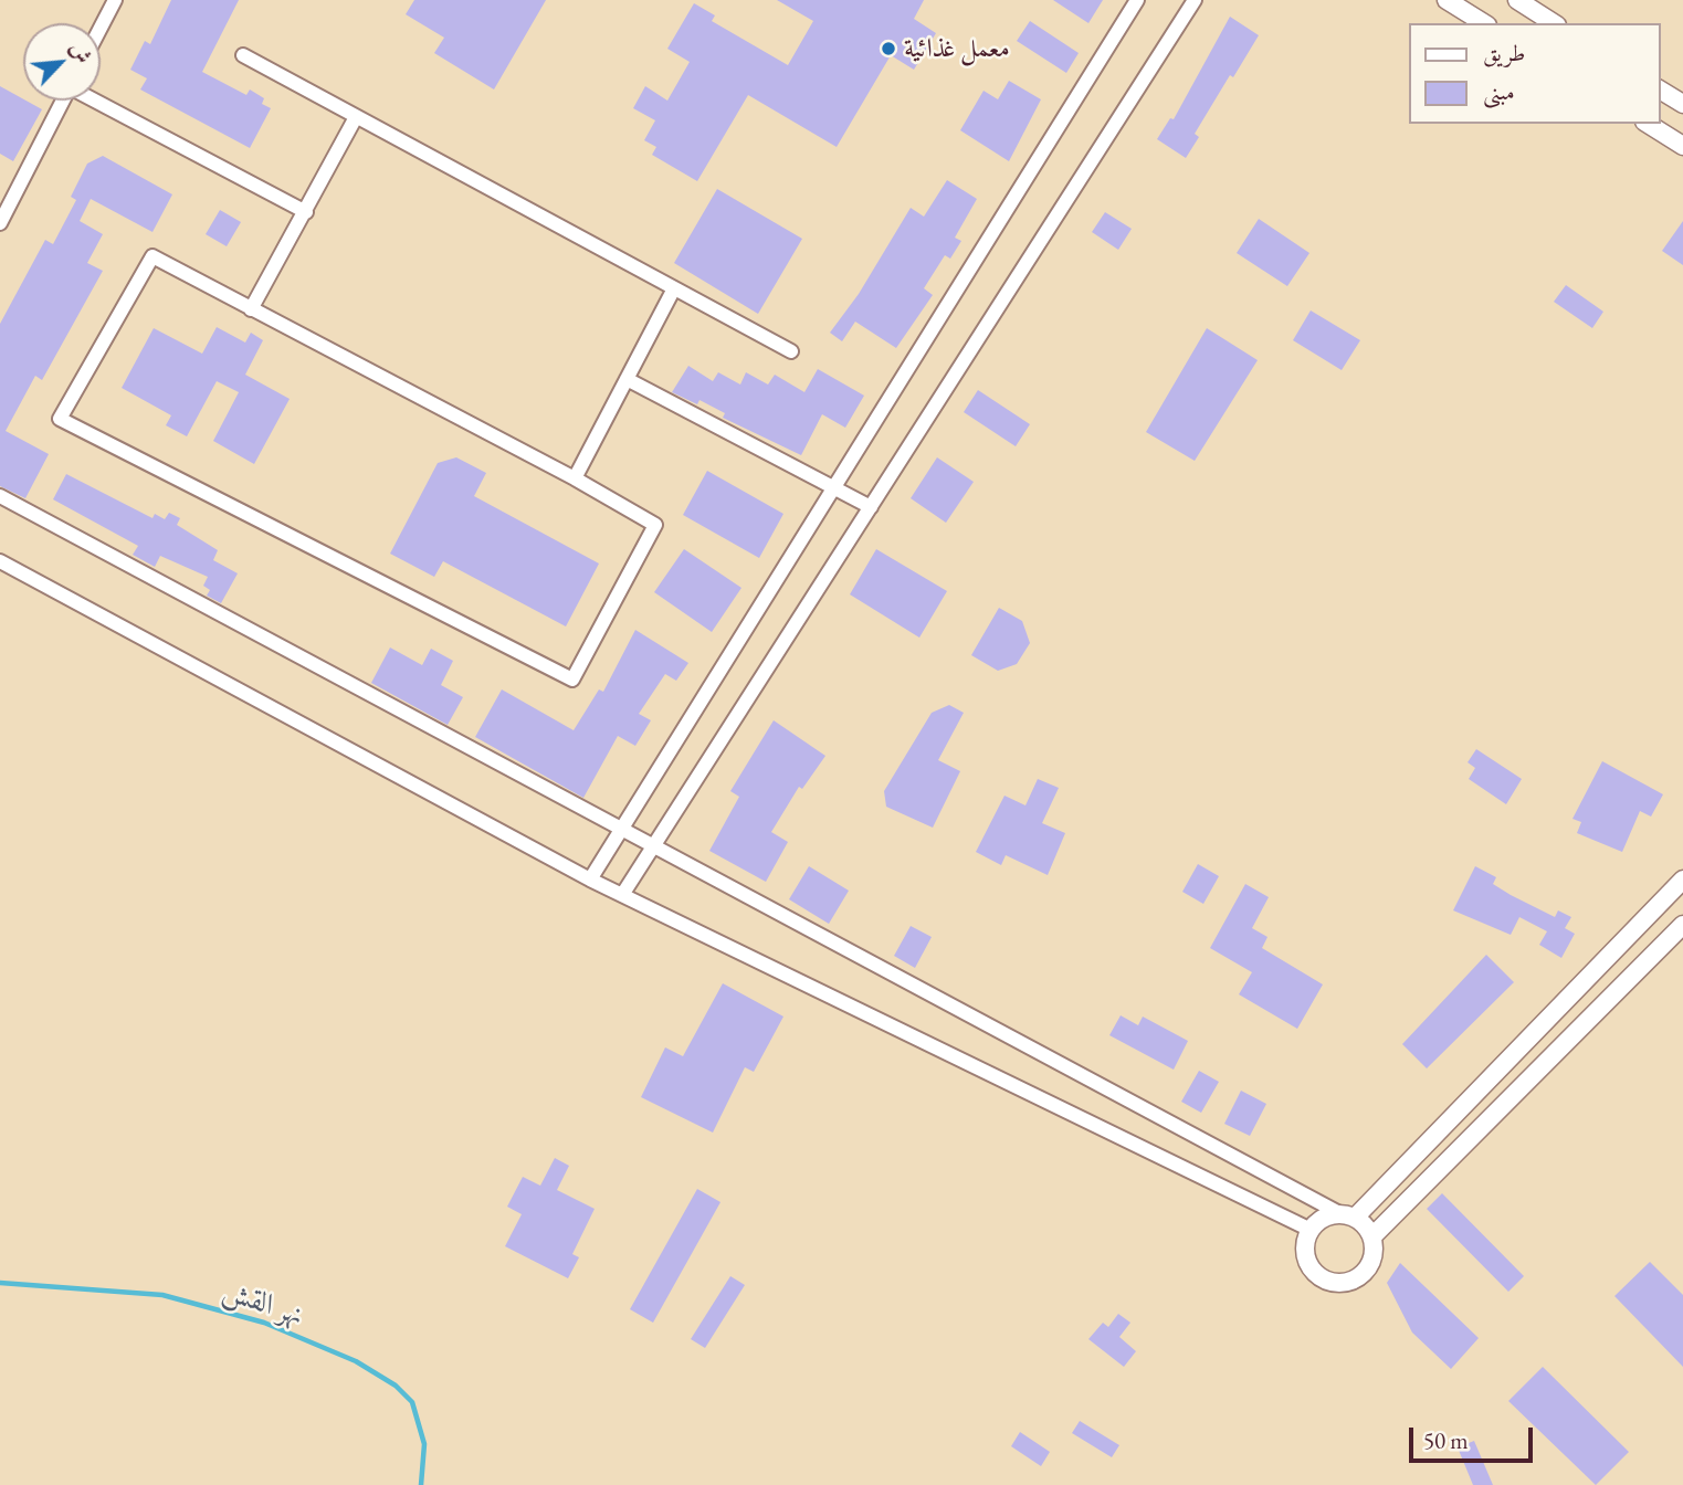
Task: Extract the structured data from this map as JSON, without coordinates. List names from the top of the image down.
{
  "water": ["نهر القش"],
  "places": ["معمل غذائية"],
  "legend": ["طريق", "مبنى"],
  "scale_bar": "50 m",
  "north": "top right"
}
